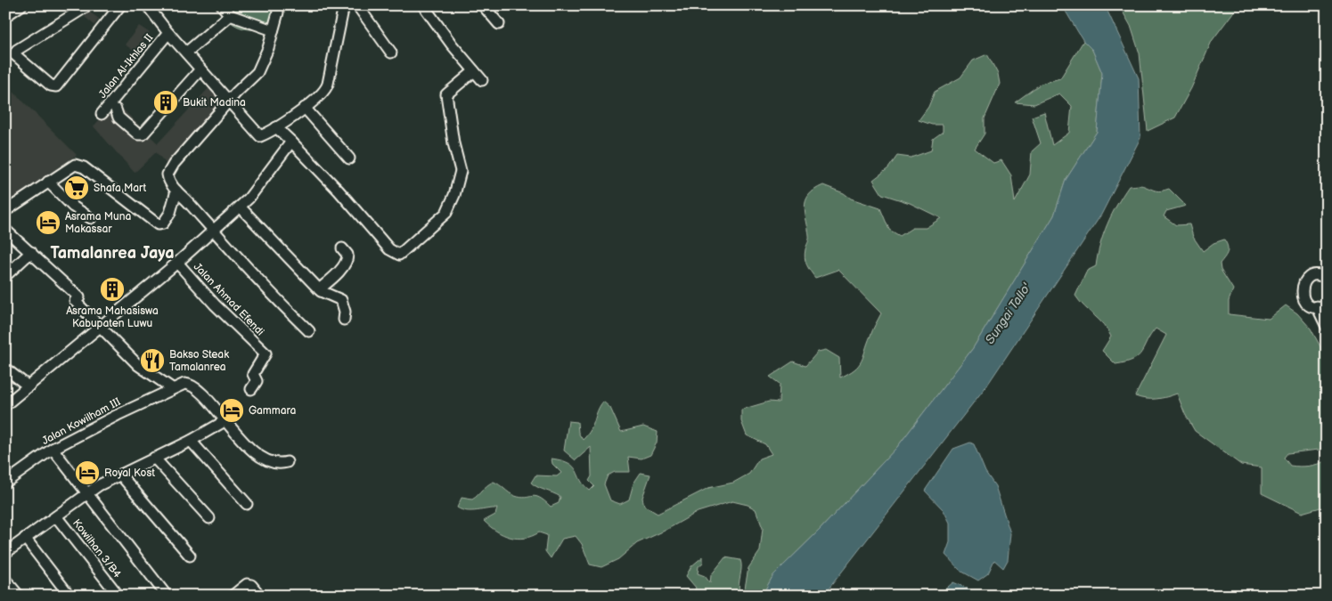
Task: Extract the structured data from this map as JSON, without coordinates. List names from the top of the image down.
{
  "streets": {
    "street": [
      "Jalan Al-Ikhlas II",
      "Jalan Ahmad Efendi",
      "Jalan Kowilham III",
      "Kowilhan 3/B4"
    ]
  },
  "districts": ["Tamalanrea Jaya"],
  "water": ["Sungai Tallo'"],
  "places": {
    "building": ["Bukit Madina", "Asrama Mahasiswa Kabupaten Luwu"],
    "supermarket": ["Shafa Mart"],
    "hotel": ["Asrama Muna Makassar", "Gammara", "Royal Kost"],
    "restaurant": ["Bakso Steak Tamalanrea"]
  }
}
